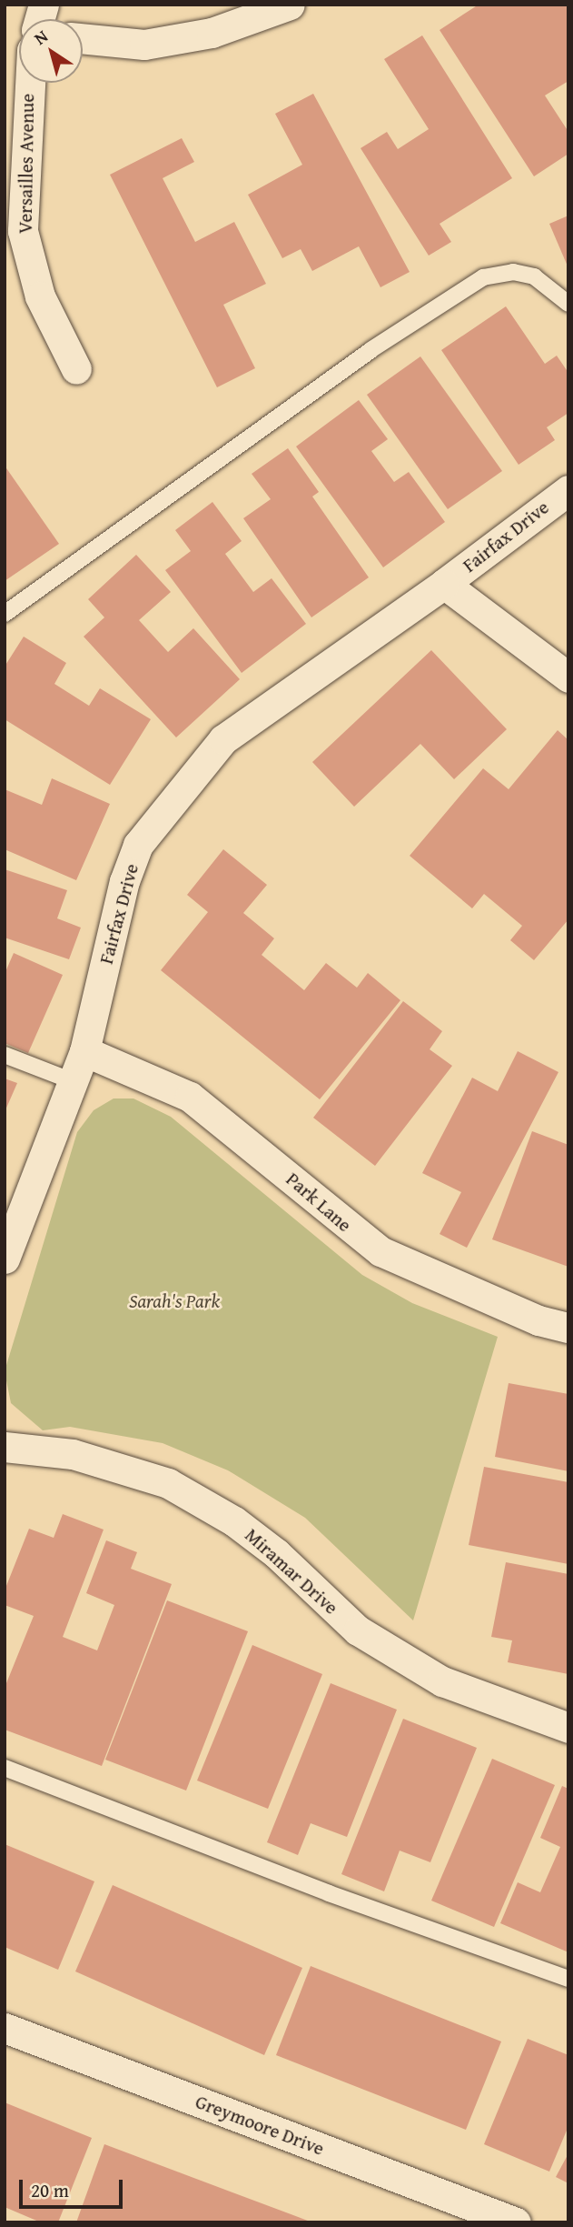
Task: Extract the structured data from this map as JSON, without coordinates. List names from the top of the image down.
{
  "streets": {
    "street": [
      "Versailles Avenue",
      "Fairfax Drive",
      "Park Lane",
      "Miramar Drive",
      "Greymoore Drive"
    ]
  },
  "crossings": [
    ["Fairfax Drive", "Park Lane"]
  ],
  "parks": ["Sarah's Park"],
  "scale_bar": "20 m",
  "north": "top left"
}
